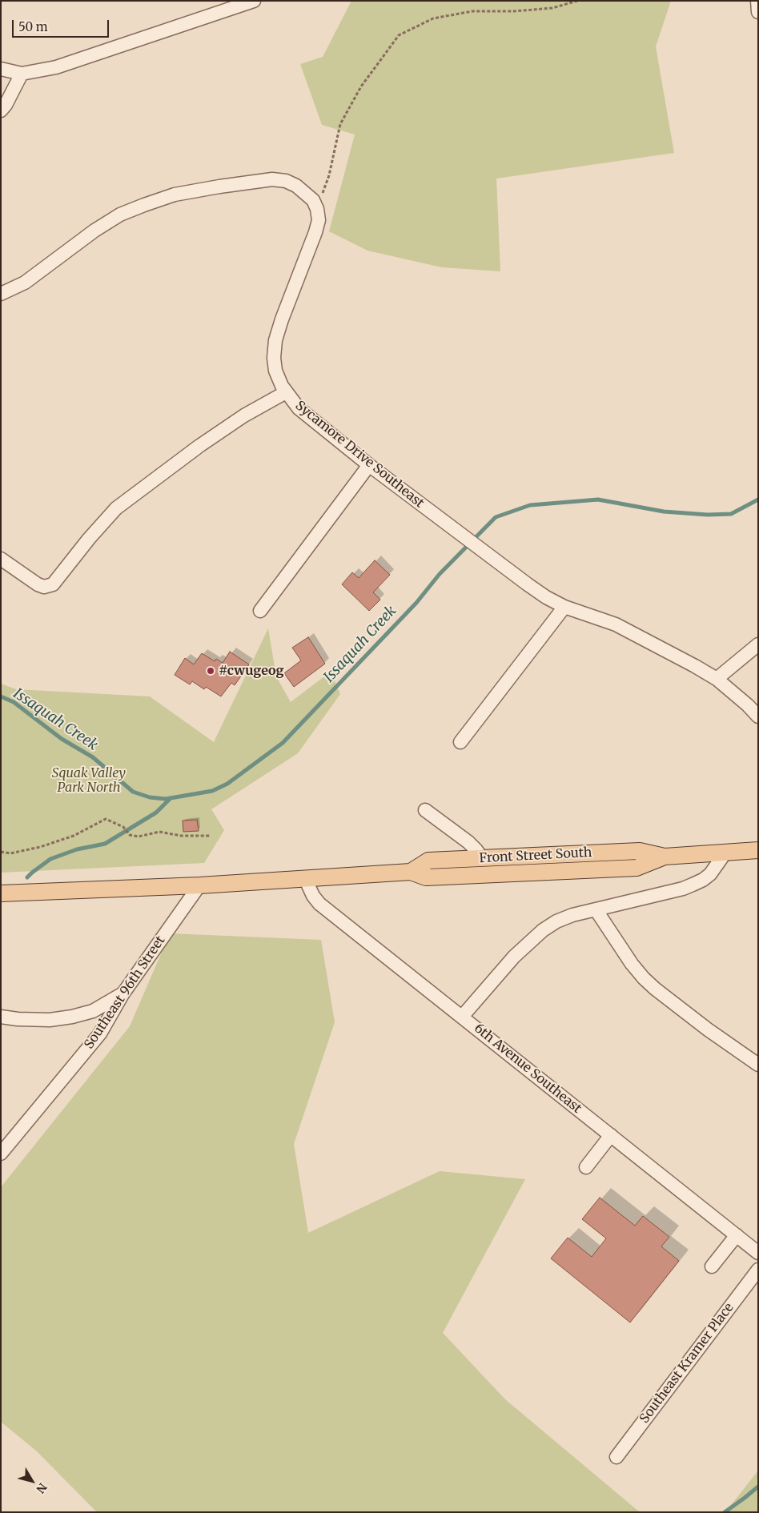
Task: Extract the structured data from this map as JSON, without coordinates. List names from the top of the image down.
{
  "streets": {
    "main road": ["Front Street South"],
    "street": [
      "Sycamore Drive Southeast",
      "Southeast 96th Street",
      "6th Avenue Southeast",
      "Southeast Kramer Place"
    ]
  },
  "crossings": [
    ["Front Street South", "Southeast 96th Street"],
    ["Front Street South", "6th Avenue Southeast"]
  ],
  "water": ["Issaquah Creek"],
  "parks": ["Squak Valley Park North"],
  "places": ["#cwugeog"],
  "scale_bar": "50 m",
  "north": "bottom right"
}
